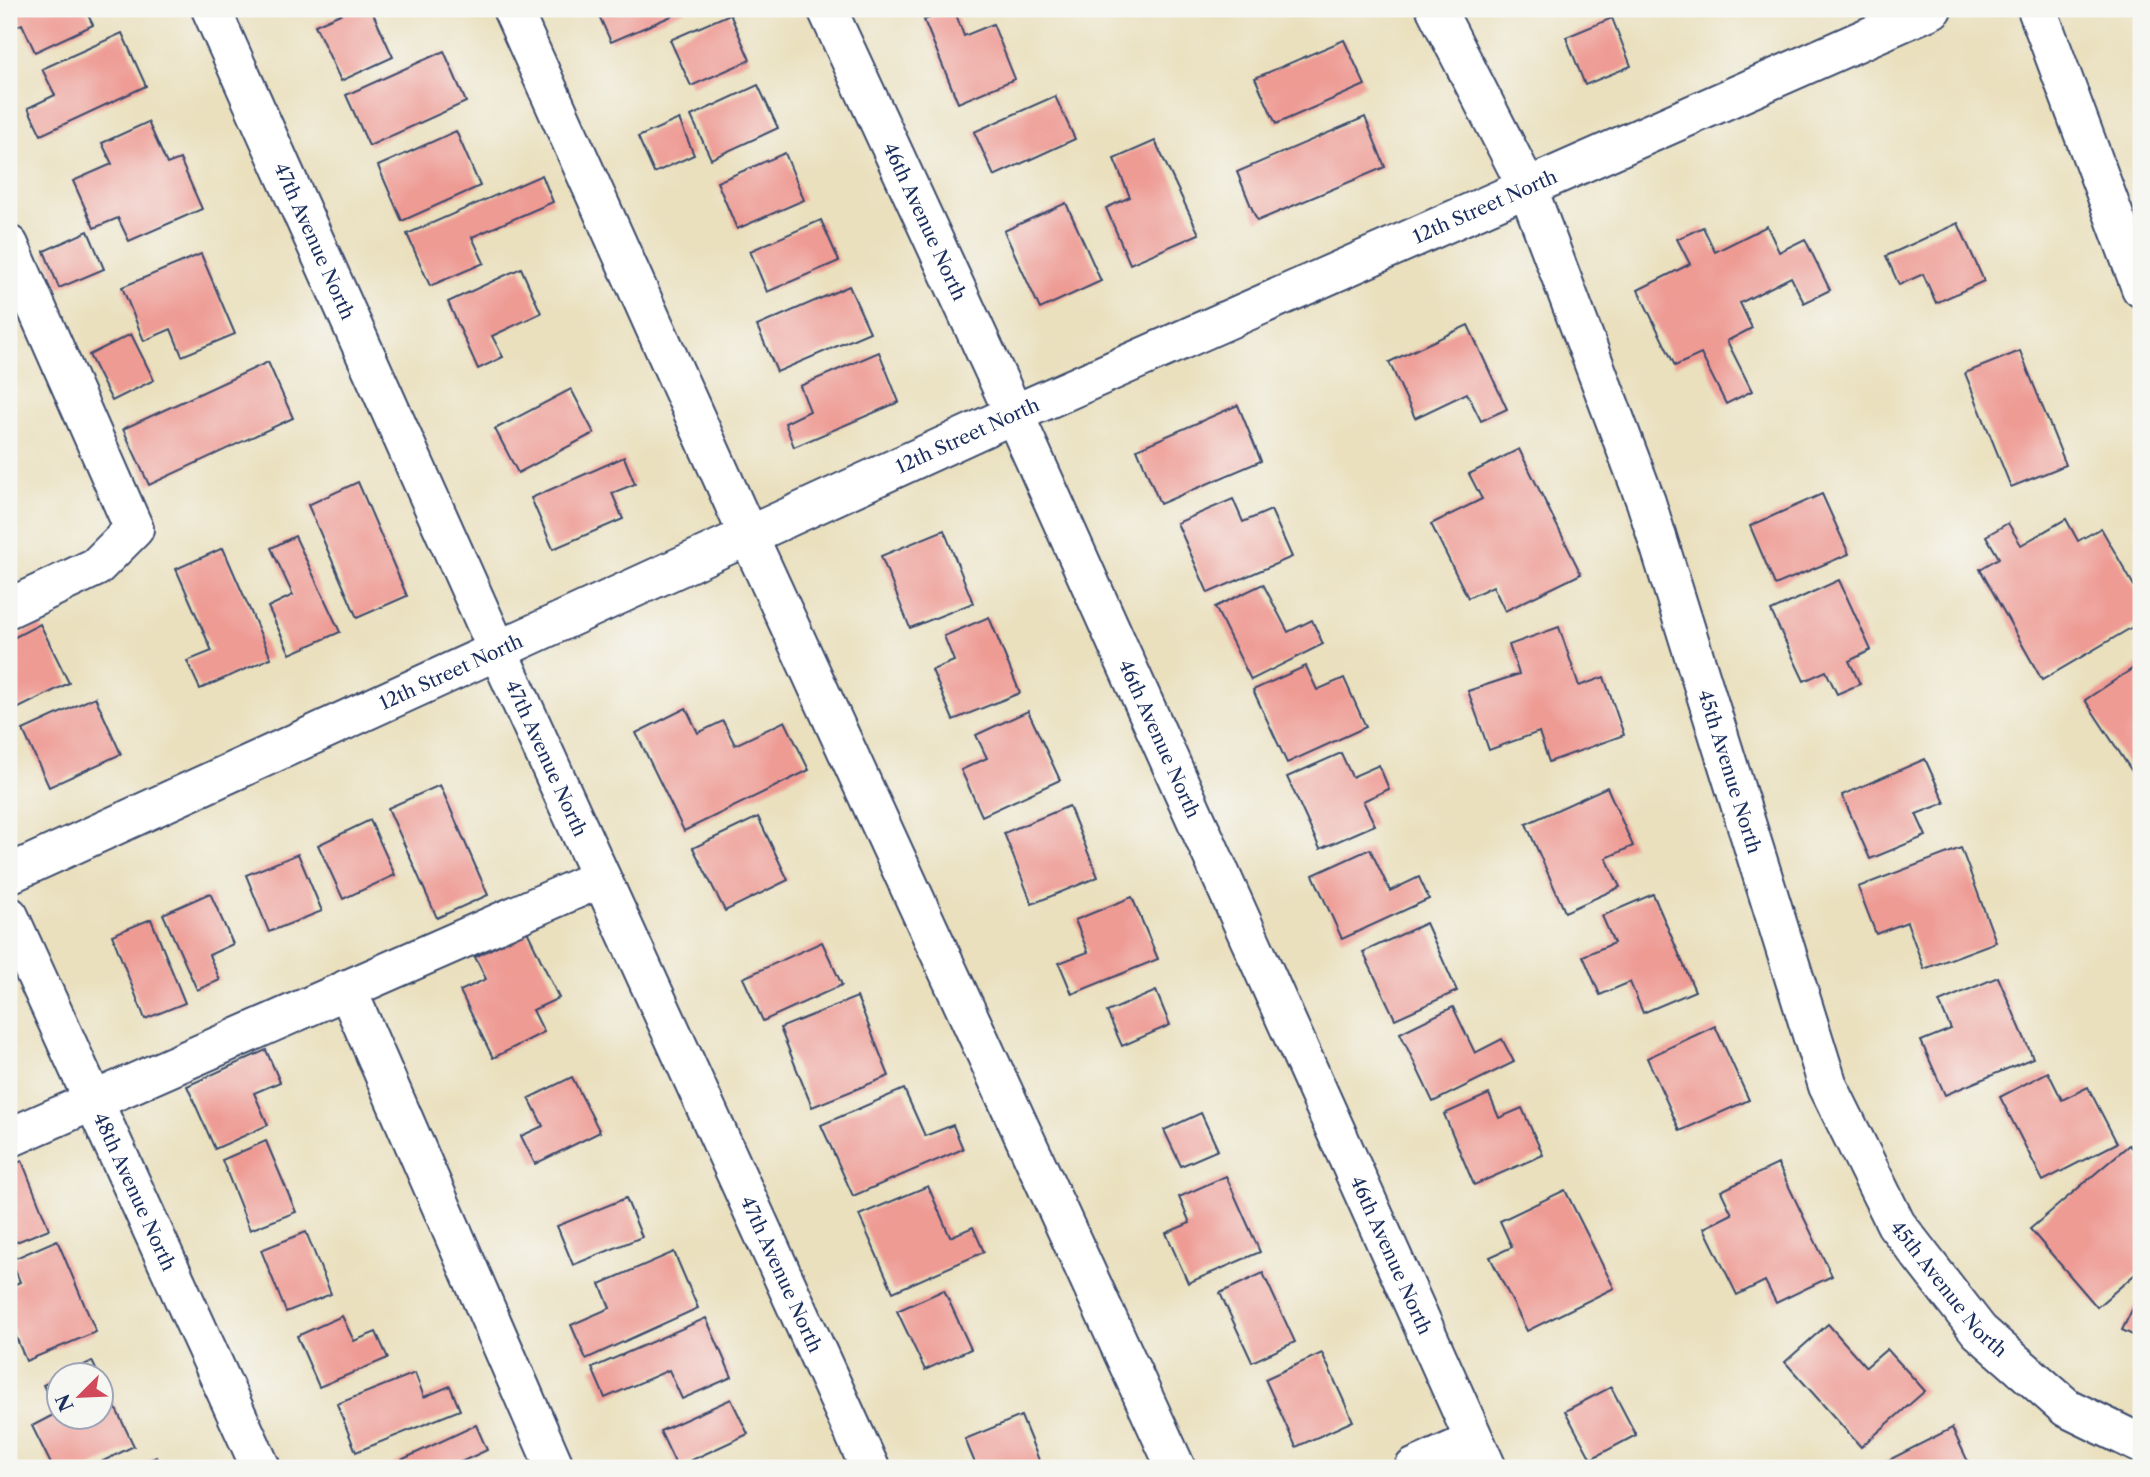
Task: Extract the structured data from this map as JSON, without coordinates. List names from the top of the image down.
{
  "streets": {
    "street": [
      "12th Street North",
      "46th Avenue North",
      "47th Avenue North",
      "45th Avenue North",
      "48th Avenue North"
    ]
  },
  "crossings": [
    ["12th Street North", "46th Avenue North"],
    ["12th Street North", "47th Avenue North"],
    ["12th Street North", "45th Avenue North"]
  ],
  "north": "bottom left"
}
